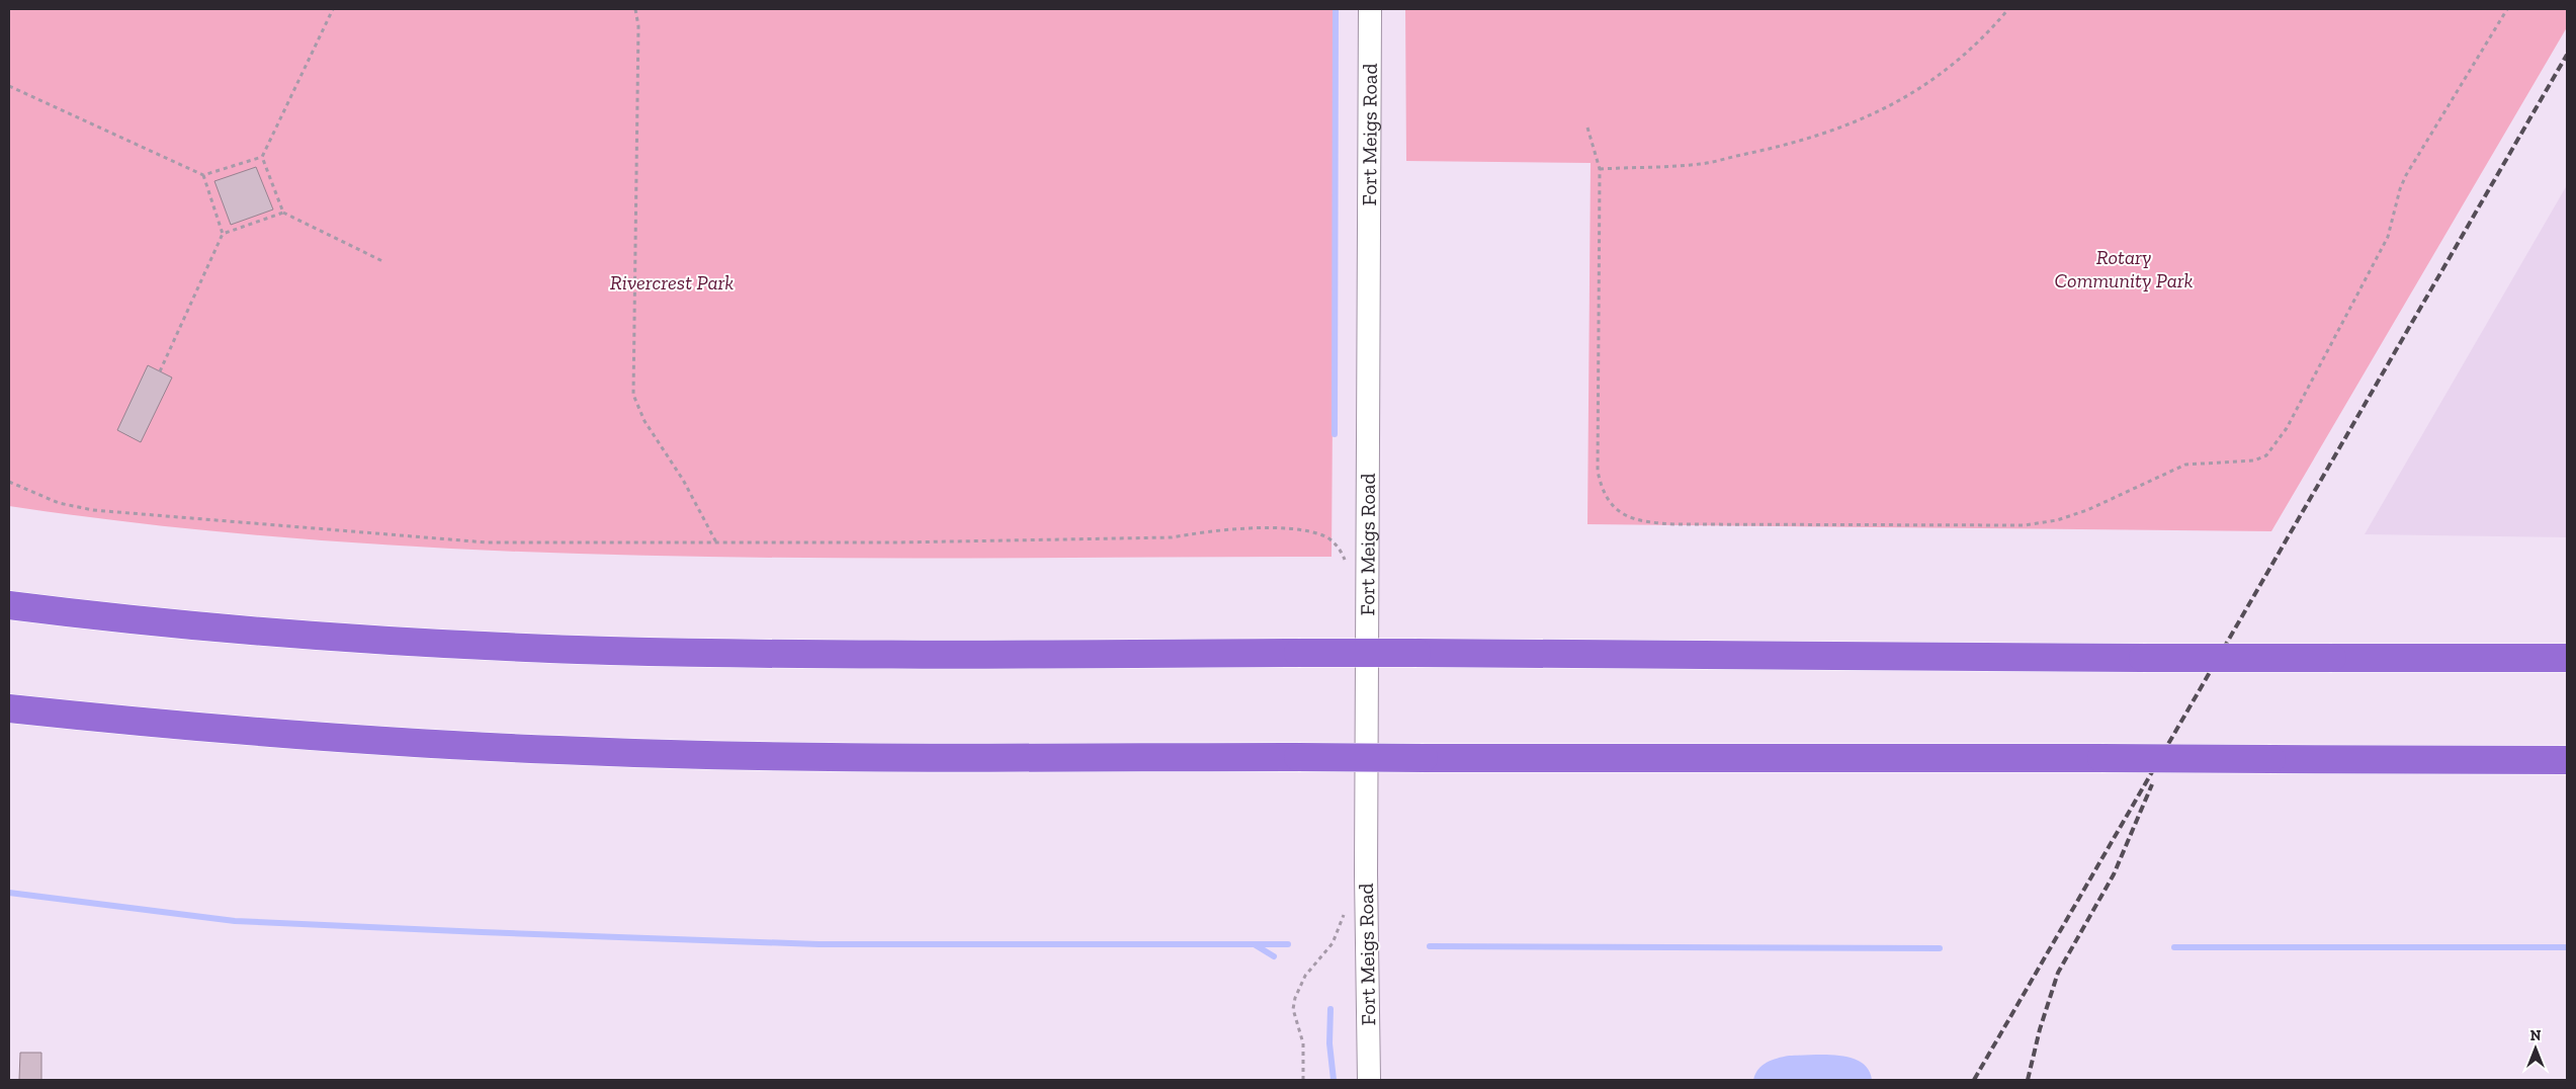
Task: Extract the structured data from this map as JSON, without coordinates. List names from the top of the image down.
{
  "streets": {
    "street": ["Fort Meigs Road"]
  },
  "parks": ["Rotary Community Park", "Rivercrest Park"],
  "north": "top"
}
